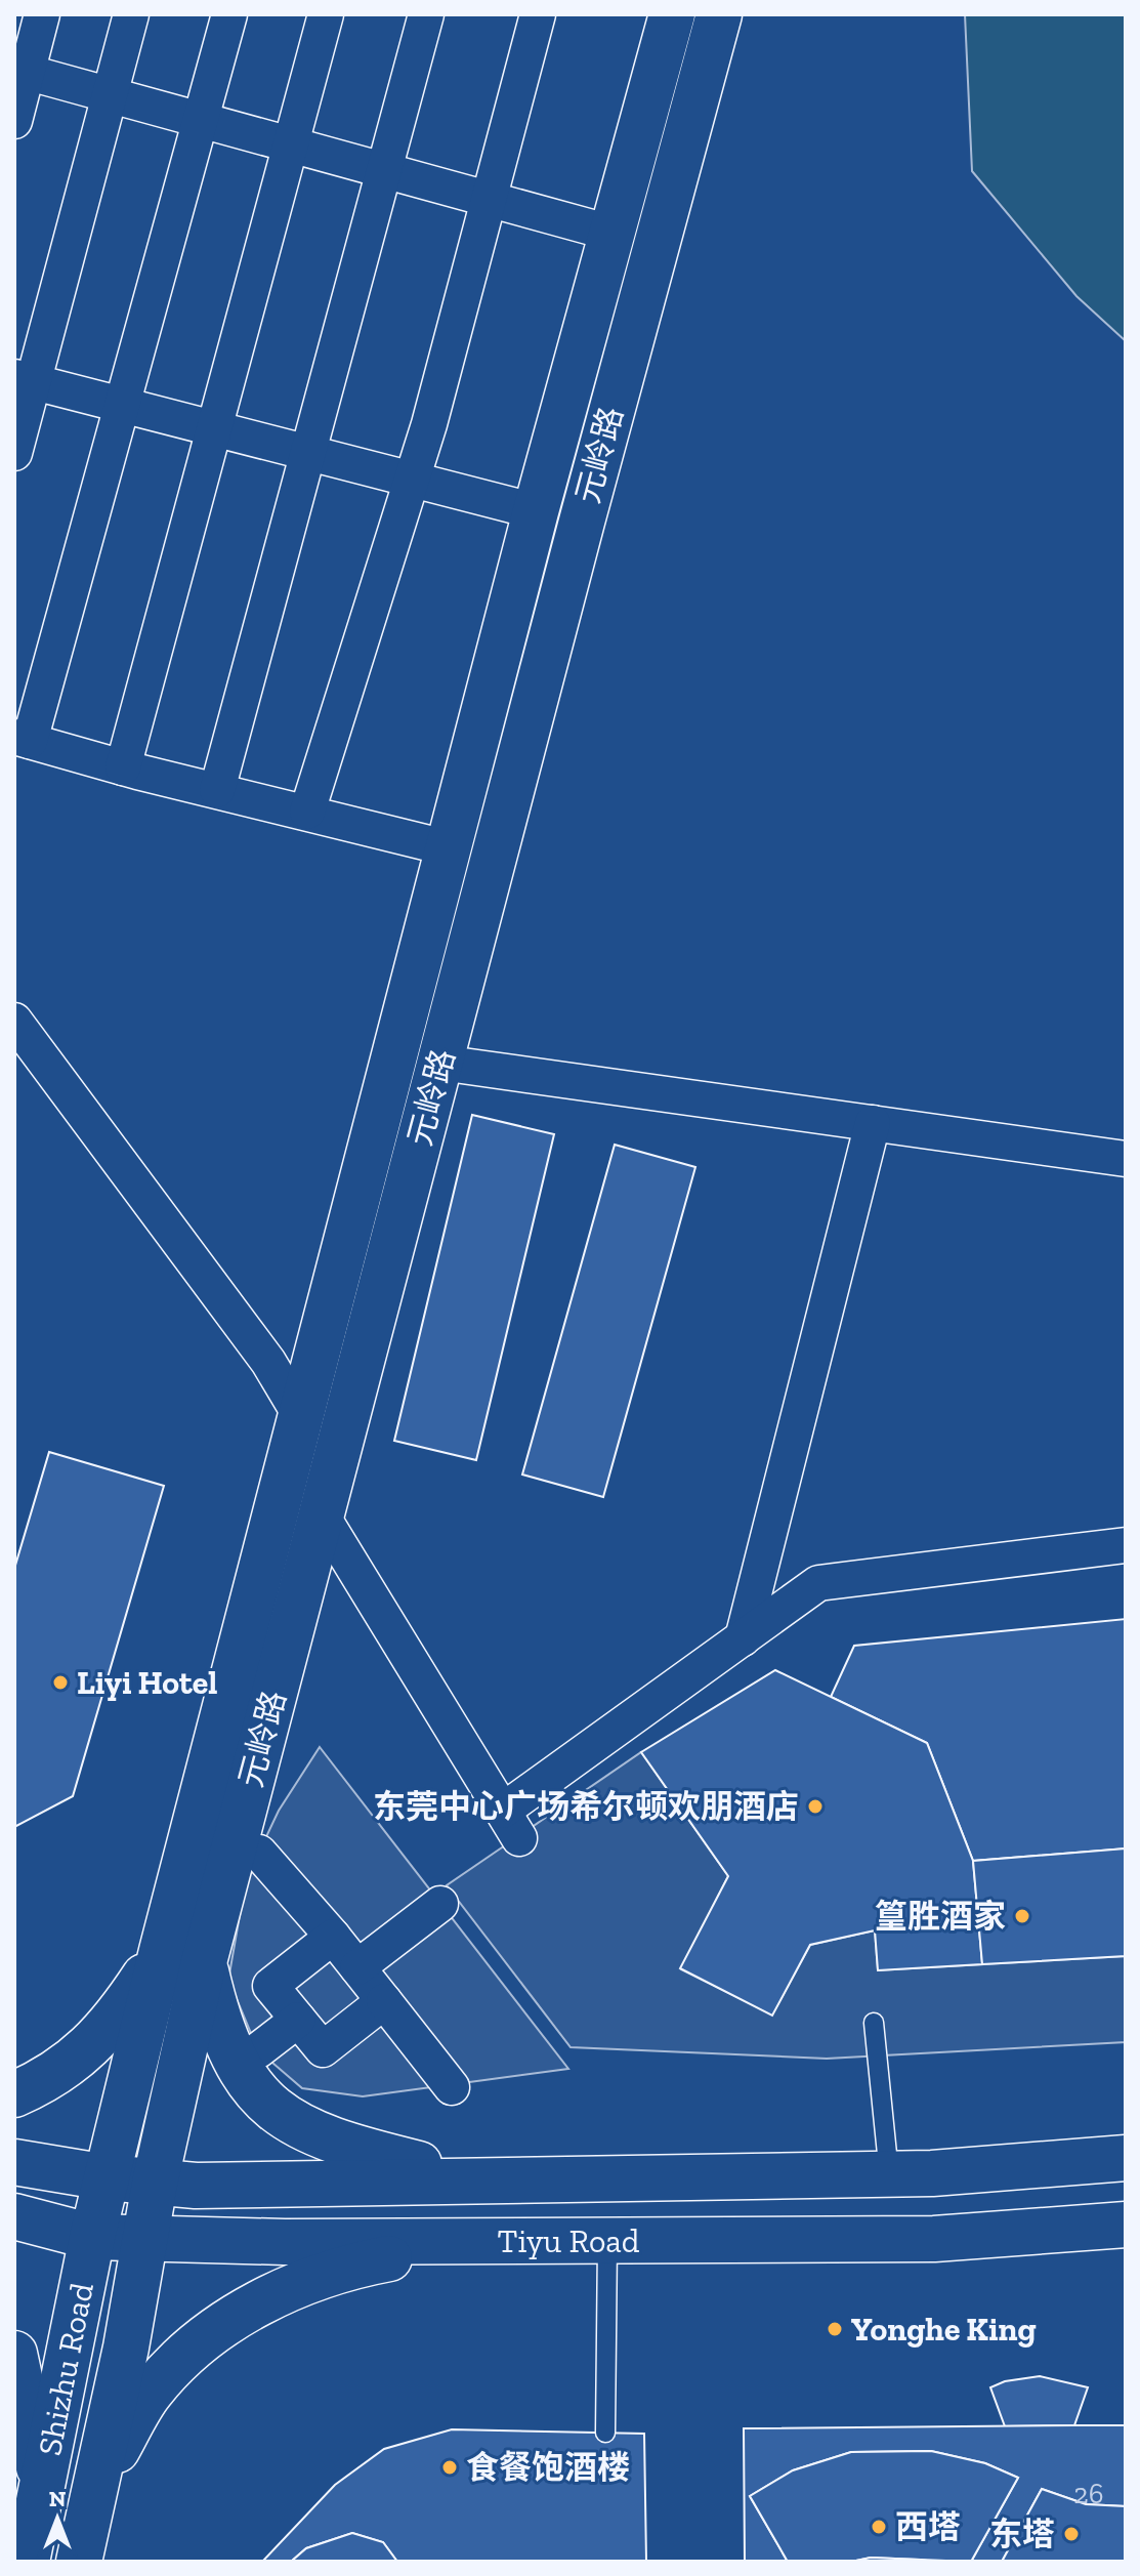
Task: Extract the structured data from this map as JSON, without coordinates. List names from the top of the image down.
{
  "streets": {
    "street": ["元岭路", "Tiyu Road", "Shizhu Road"]
  },
  "crossings": [
    ["元岭路", "Tiyu Road"],
    ["元岭路", "Shizhu Road"],
    ["Tiyu Road", "Shizhu Road"]
  ],
  "places": [
    "Liyi Hotel",
    "东莞中心广场希尔顿欢朋酒店",
    "篁胜酒家",
    "Yonghe King",
    "食餐饱酒楼",
    "西塔",
    "东塔"
  ],
  "house_numbers": ["26"],
  "north": "top"
}
